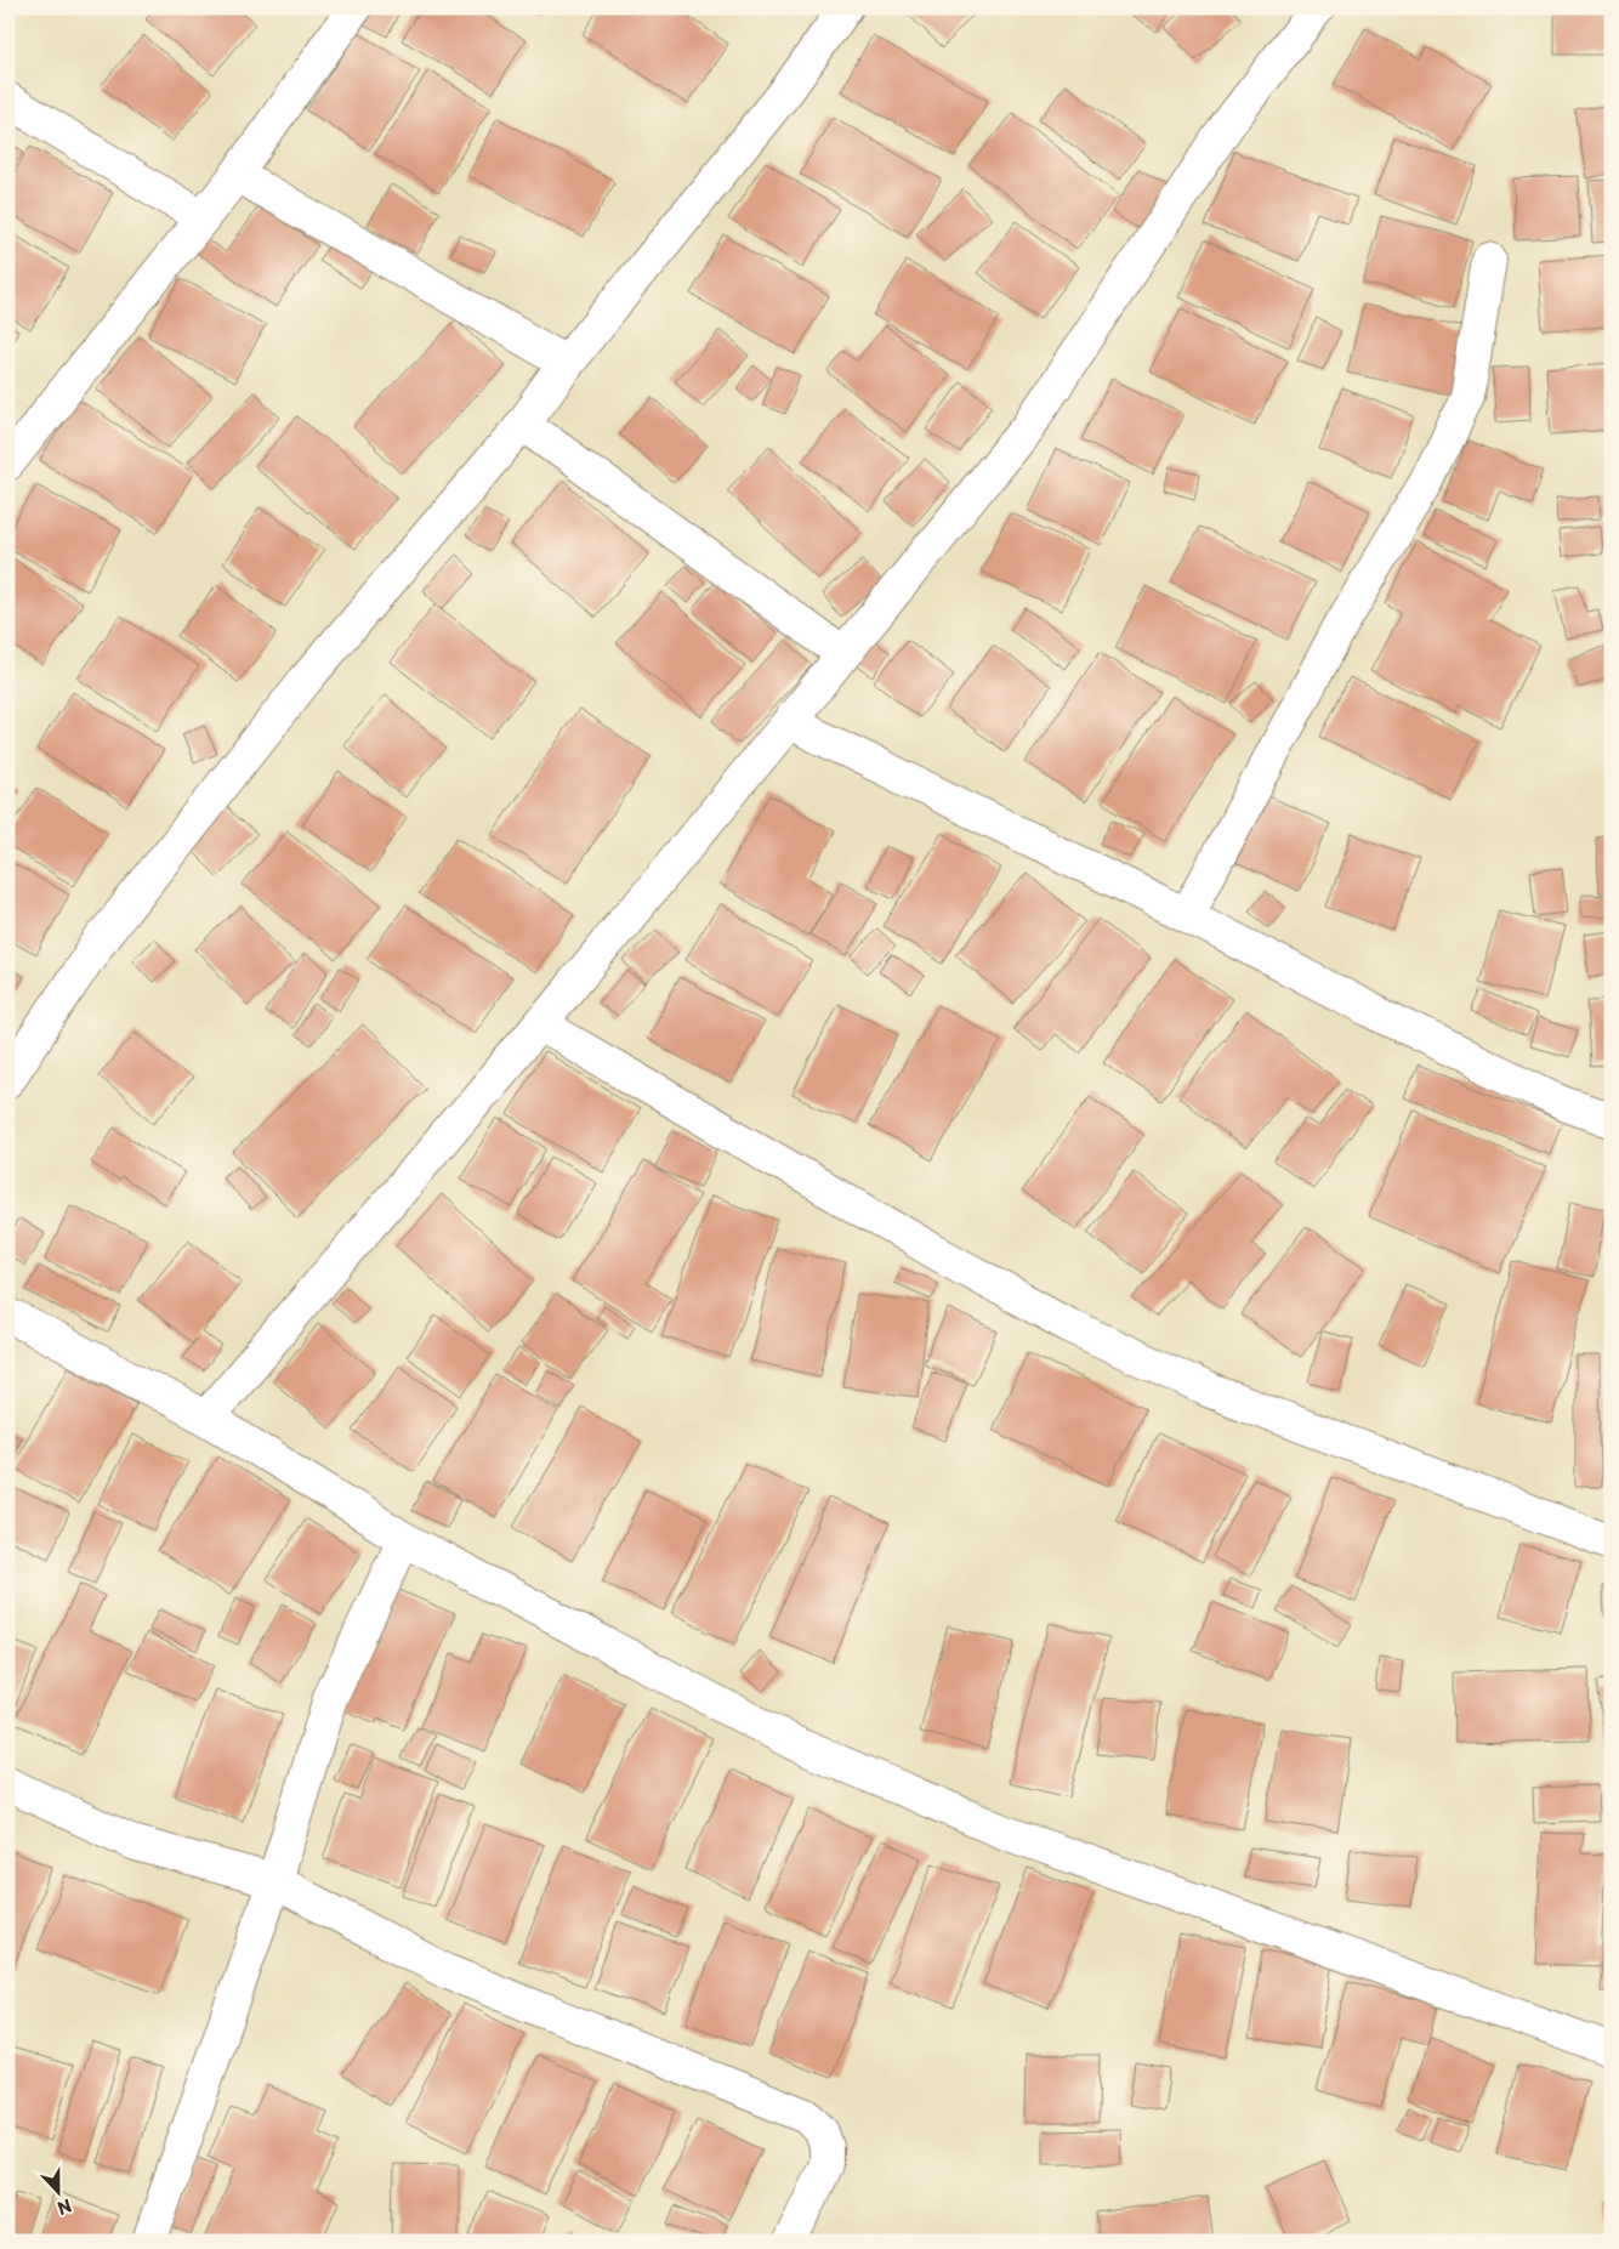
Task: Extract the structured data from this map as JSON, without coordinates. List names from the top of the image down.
{
  "north": "bottom"
}
